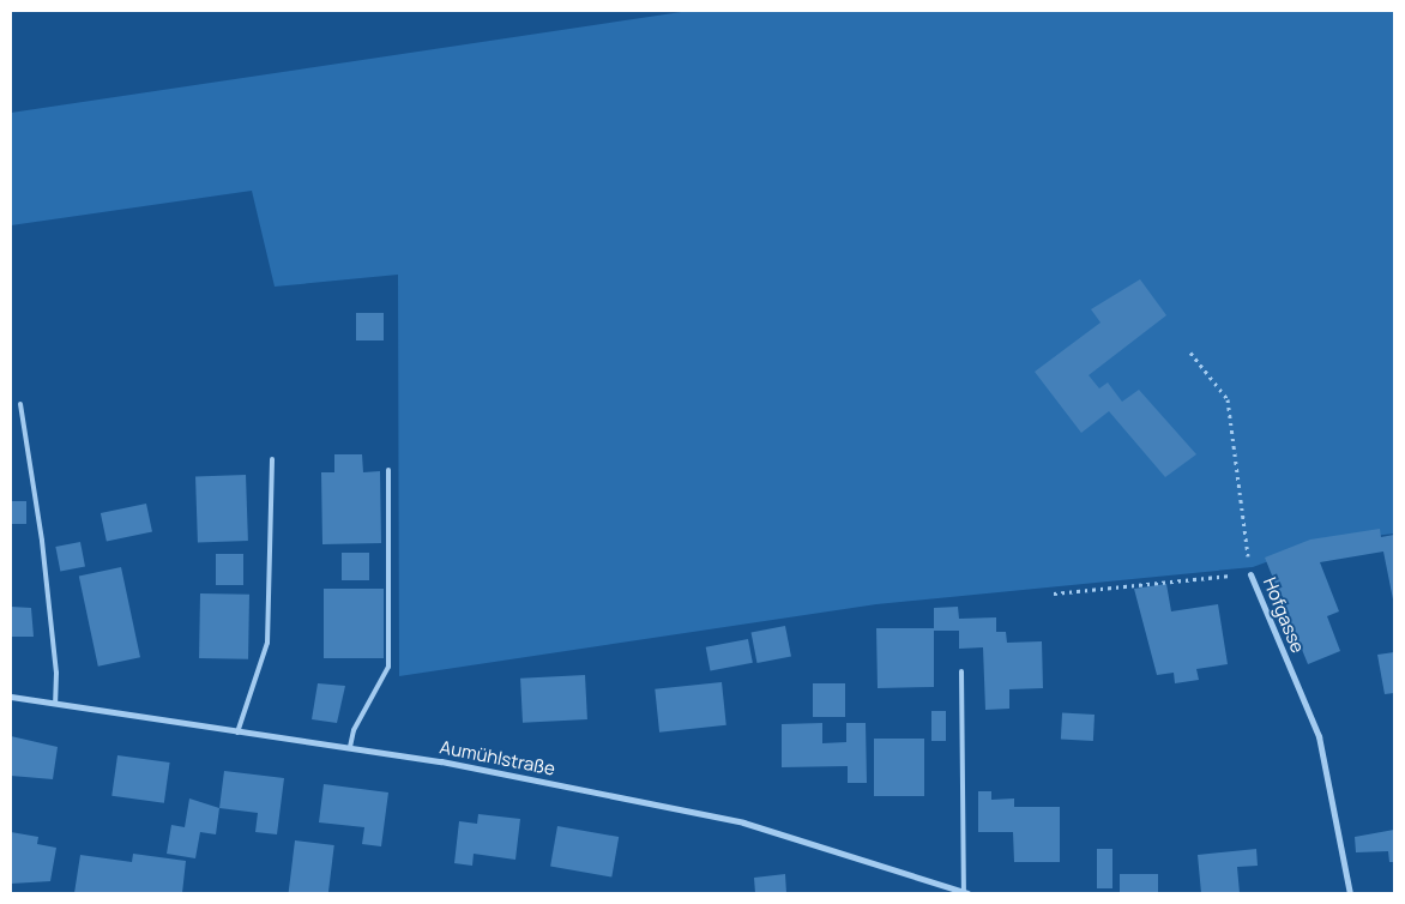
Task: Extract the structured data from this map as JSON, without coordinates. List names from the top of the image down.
{
  "streets": {
    "street": ["Hofgasse", "Aumühlstraße"]
  }
}
